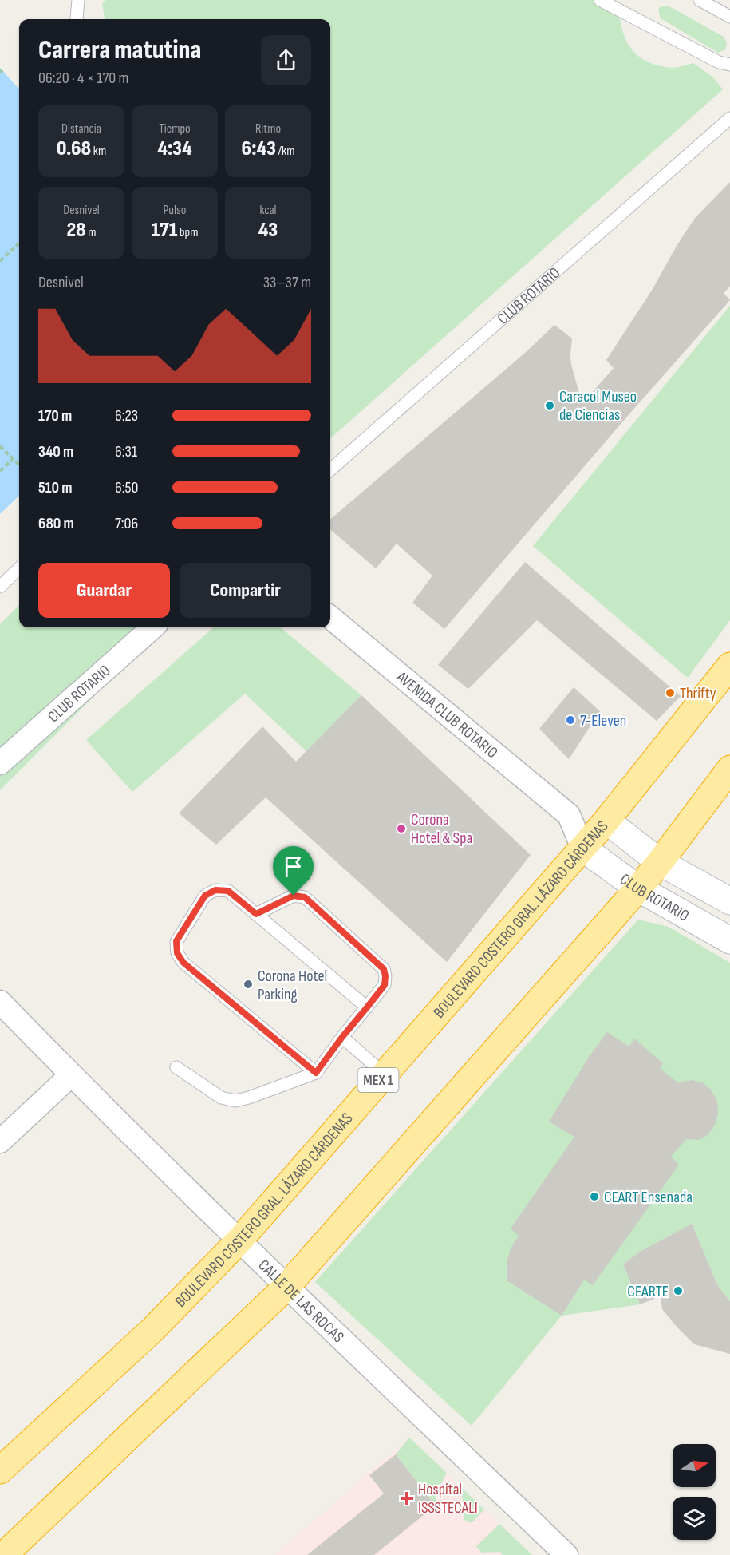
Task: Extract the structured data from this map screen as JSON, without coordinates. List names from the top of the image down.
{
  "streets": {
    "highway": ["BOULEVARD COSTERO GRAL. LÁZARO CÁRDENAS", "MEX 1"],
    "main road": ["CLUB ROTARIO"],
    "street": ["AVENIDA CLUB ROTARIO", "CALLE DE LAS ROCAS"]
  },
  "crossings": [
    ["CLUB ROTARIO", "AVENIDA CLUB ROTARIO"],
    ["CLUB ROTARIO", "BOULEVARD COSTERO GRAL. LÁZARO CÁRDENAS"],
    ["AVENIDA CLUB ROTARIO", "BOULEVARD COSTERO GRAL. LÁZARO CÁRDENAS"],
    ["BOULEVARD COSTERO GRAL. LÁZARO CÁRDENAS", "CALLE DE LAS ROCAS"]
  ],
  "places": {
    "other": [
      "Caracol Museo de Ciencias",
      "Thrifty",
      "7-Eleven",
      "Corona Hotel & Spa",
      "Corona Hotel Parking",
      "CEART Ensenada",
      "CEARTE"
    ],
    "health": ["Hospital ISSSTECALI"]
  },
  "north": "right",
  "page": {
    "heading": ["Carrera matutina", "06:20 · 4 × 170 m"],
    "stats": [
      ["Distancia", "0.68 km"],
      ["Tiempo", "4:34"],
      ["Ritmo", "6:43 /km"],
      ["Desnivel", "28 m"],
      ["Pulso", "171 bpm"],
      ["kcal", "43"]
    ],
    "chart": ["Desnivel", "33–37 m"],
    "list": [
      {
        "name": "170 m",
        "note": "6:23"
      },
      {
        "name": "340 m",
        "note": "6:31"
      },
      {
        "name": "510 m",
        "note": "6:50"
      },
      {
        "name": "680 m",
        "note": "7:06"
      }
    ],
    "buttons": ["Guardar", "Compartir"]
  }
}
